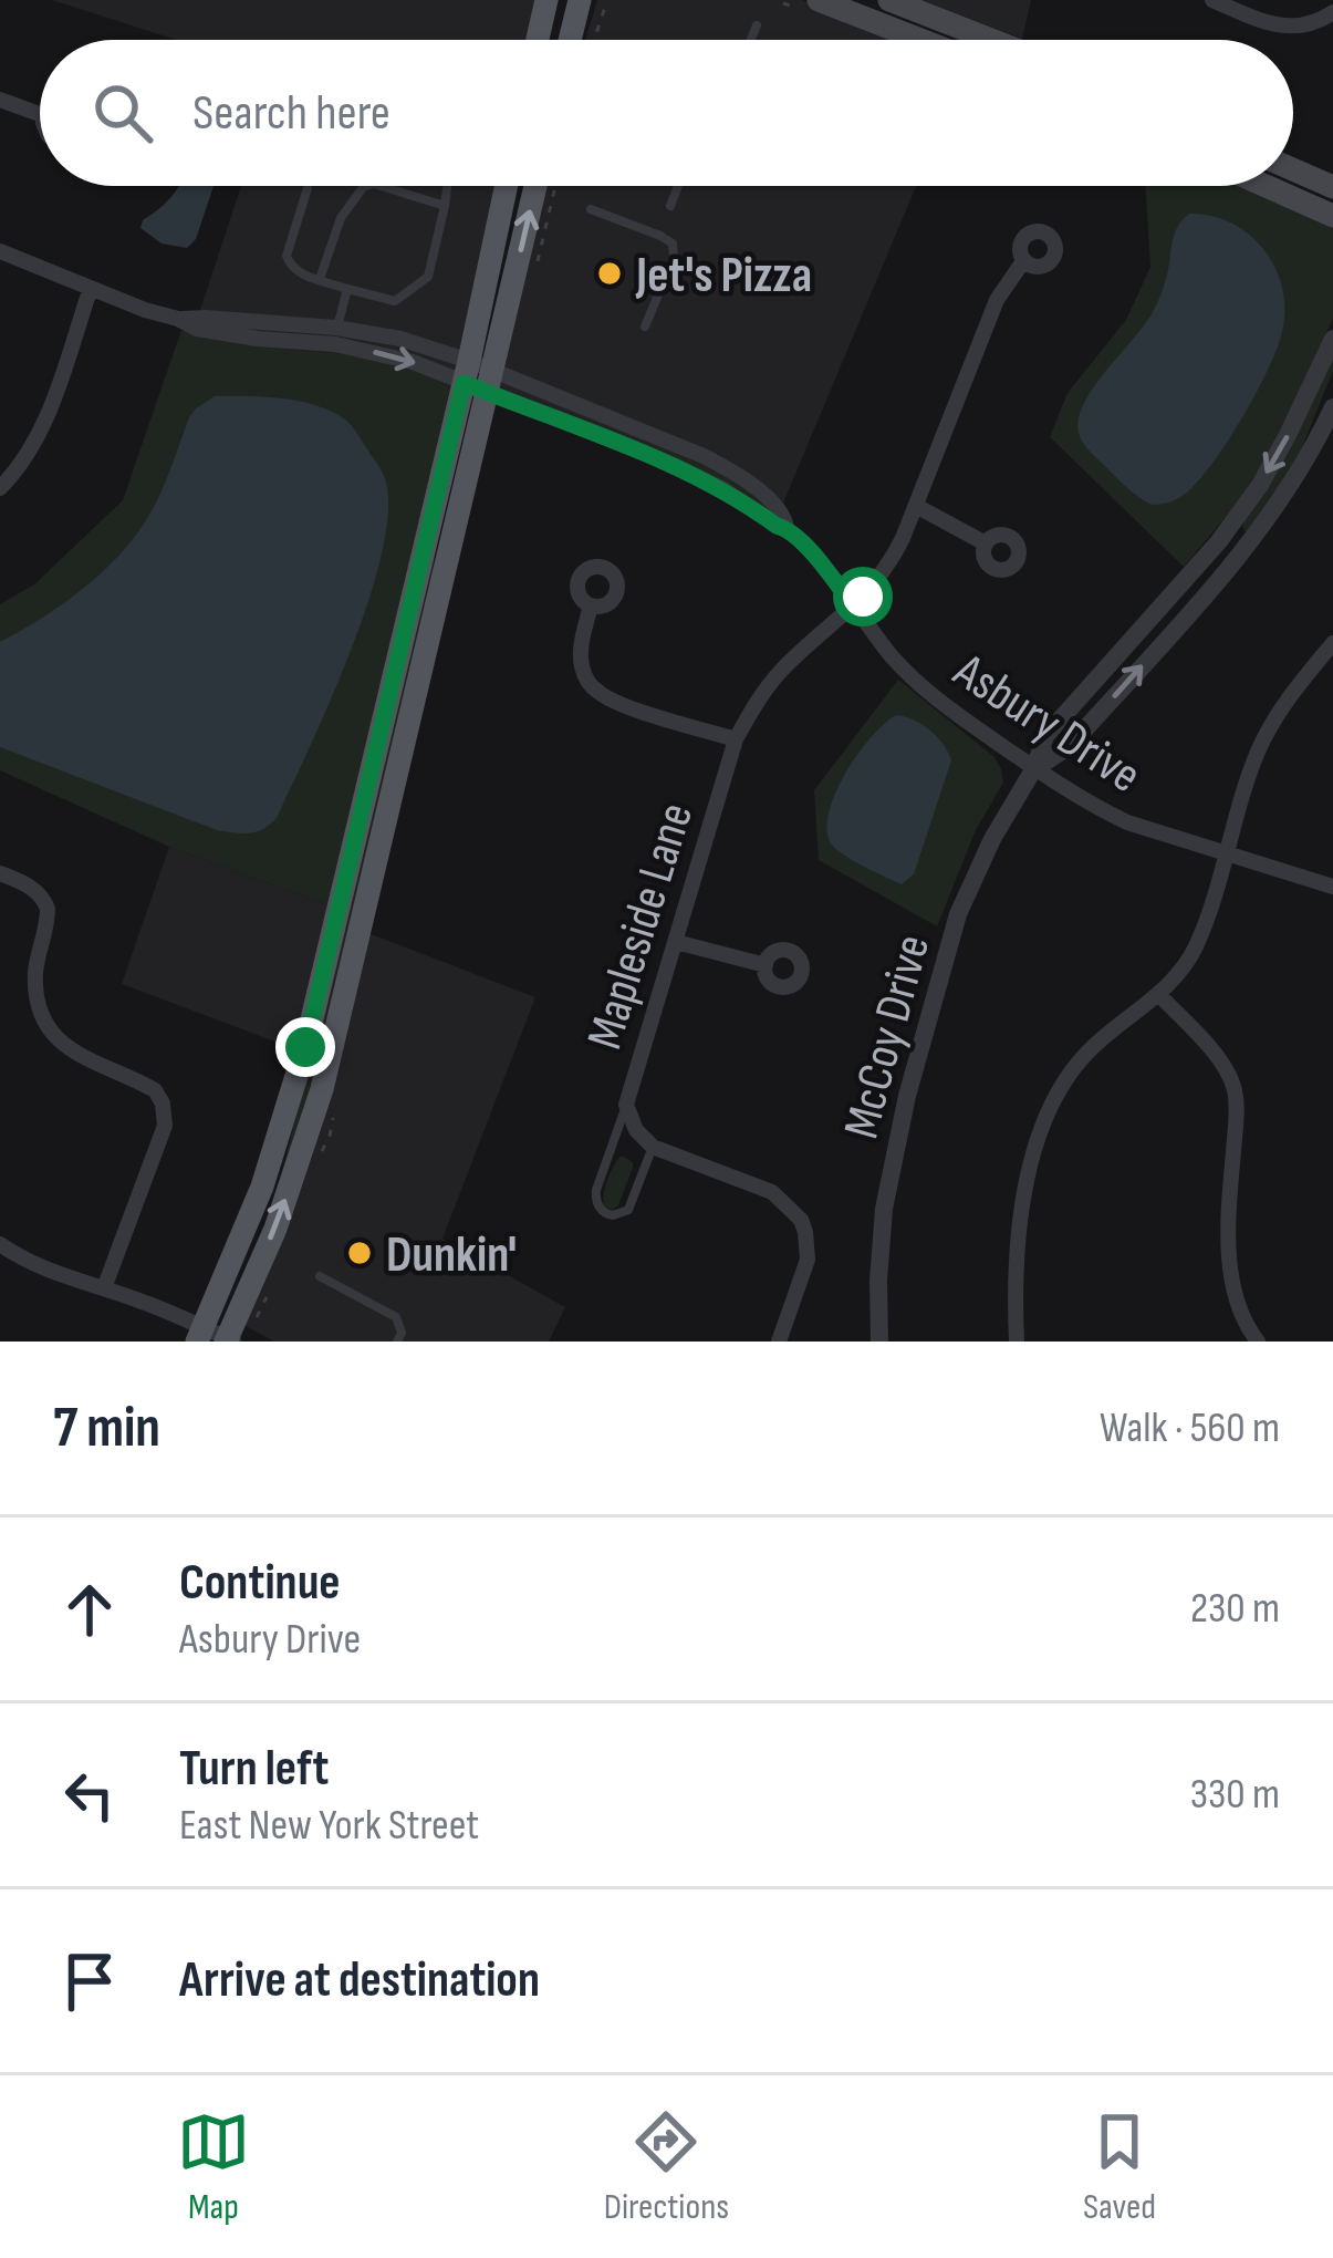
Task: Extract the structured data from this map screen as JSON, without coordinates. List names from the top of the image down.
{
  "streets": {
    "street": ["Asbury Drive", "Mapleside Lane", "McCoy Drive"]
  },
  "crossings": [
    ["Asbury Drive", "Mapleside Lane"],
    ["Asbury Drive", "McCoy Drive"]
  ],
  "places": ["Jet's Pizza", "Dunkin'"],
  "page": {
    "search": "Search here",
    "heading": ["7 min", "Walk · 560 m"],
    "list": [
      ["Continue", "Asbury Drive", "230 m"],
      ["Turn left", "East New York Street", "330 m"],
      "Arrive at destination"
    ],
    "nav": ["Map", "Directions", "Saved"]
  }
}
